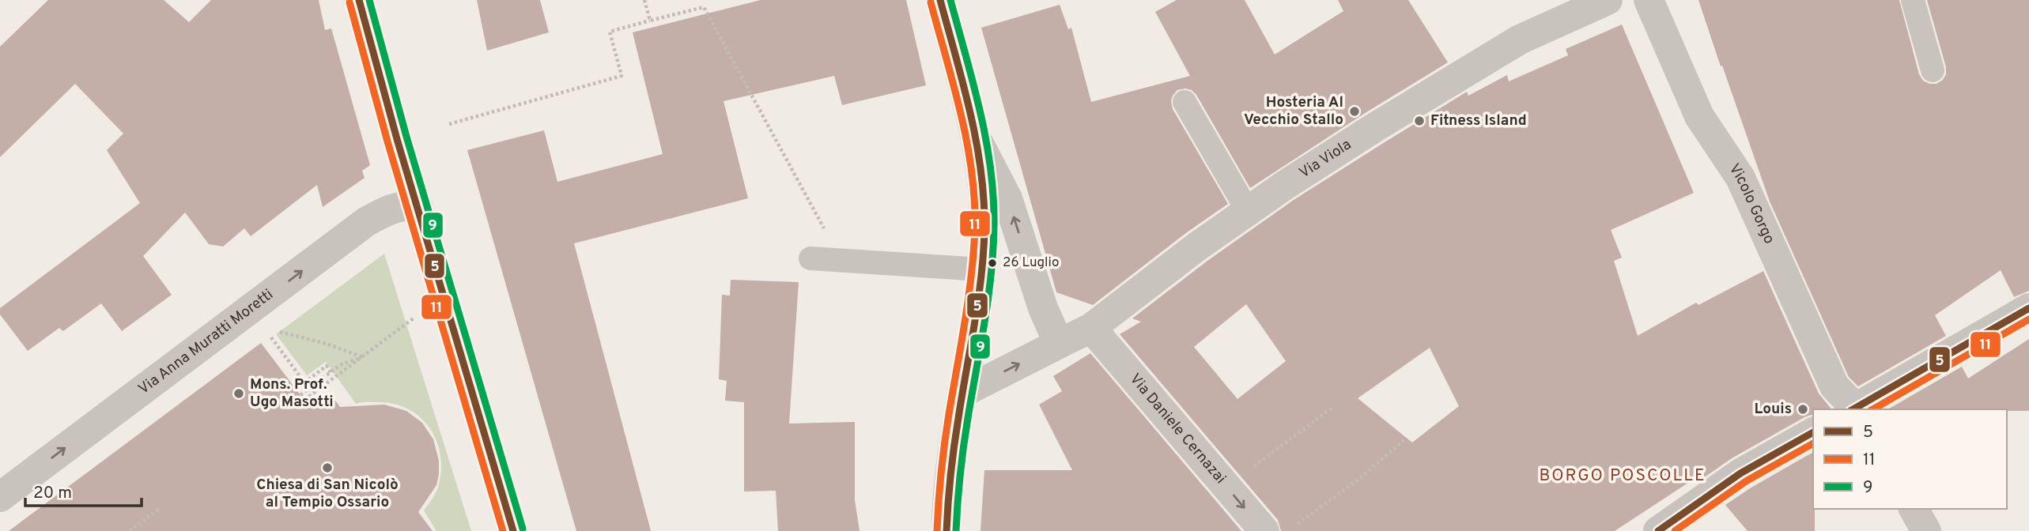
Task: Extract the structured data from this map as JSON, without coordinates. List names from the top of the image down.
{
  "streets": {
    "street": [
      "Via Viola",
      "Vicolo Gorgo",
      "Via Anna Muratti Moretti",
      "Via Daniele Cernazai"
    ]
  },
  "crossings": [
    ["Via Viola", "Via Daniele Cernazai"]
  ],
  "one_way": ["Via Anna Muratti Moretti"],
  "districts": ["BORGO POSCOLLE"],
  "places": [
    "Hosteria Al Vecchio Stallo",
    "Fitness Island",
    "26 Luglio",
    "Mons. Prof. Ugo Masotti",
    "Louis",
    "Chiesa di San Nicolò al Tempio Ossario"
  ],
  "lines": ["transit line 5", "transit line 9", "transit line 11"],
  "legend": ["5", "11", "9"],
  "scale_bar": "20 m"
}
